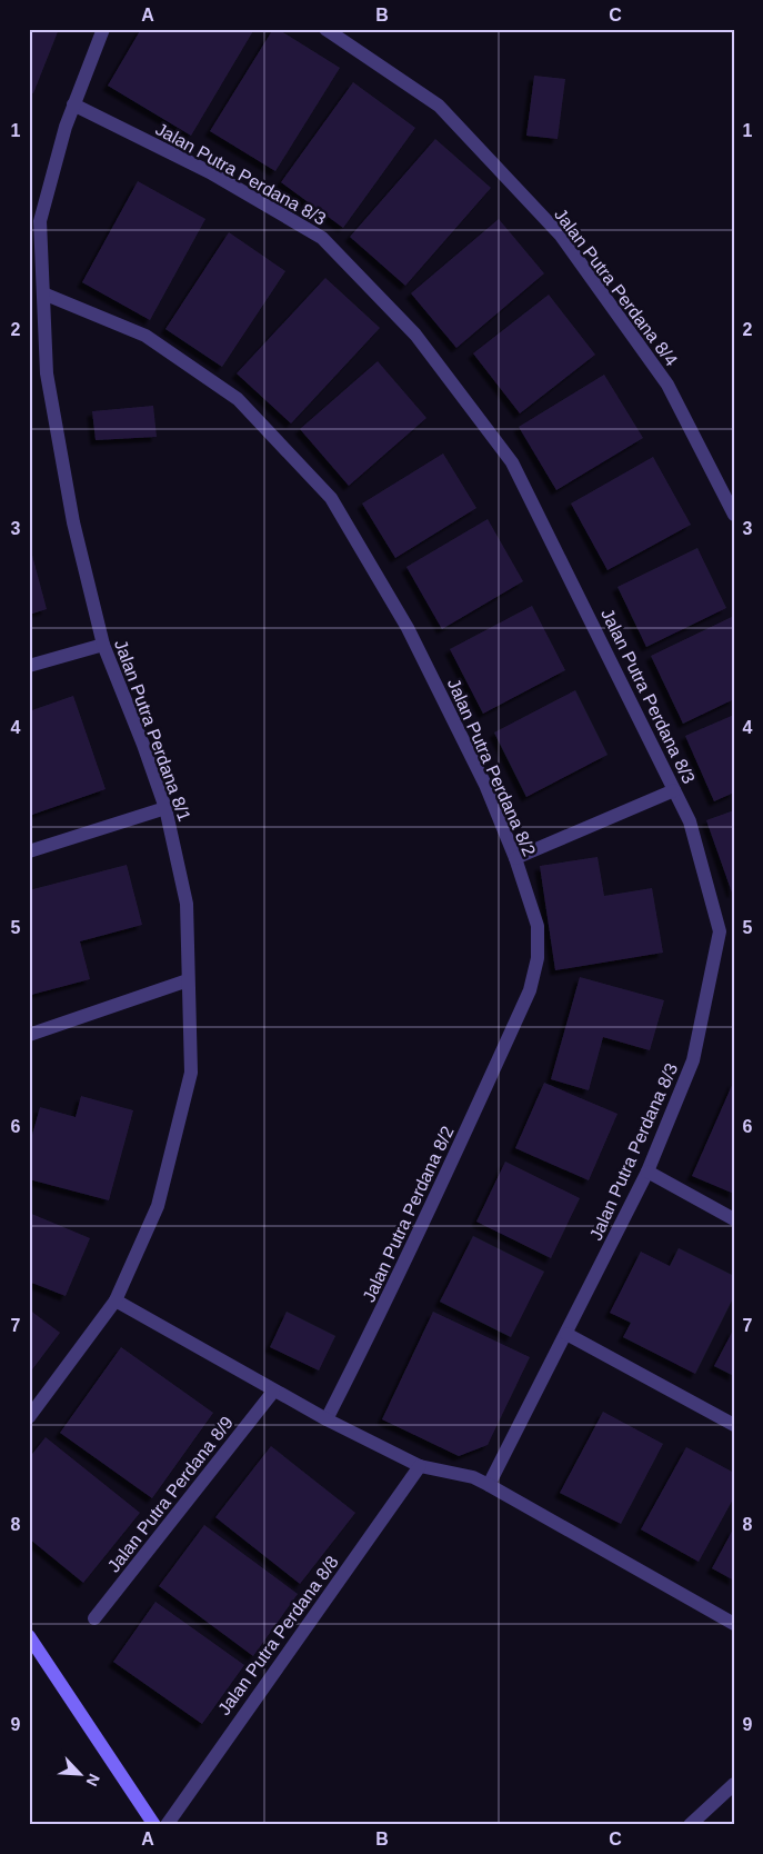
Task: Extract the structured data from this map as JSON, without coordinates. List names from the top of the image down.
{
  "streets": {
    "street": [
      "Jalan Putra Perdana 8/3",
      "Jalan Putra Perdana 8/4",
      "Jalan Putra Perdana 8/1",
      "Jalan Putra Perdana 8/2",
      "Jalan Putra Perdana 8/9",
      "Jalan Putra Perdana 8/8"
    ]
  },
  "crossings": [
    ["Jalan Putra Perdana 8/3", "Jalan Putra Perdana 8/1"],
    ["Jalan Putra Perdana 8/1", "Jalan Putra Perdana 8/2"]
  ],
  "north": "bottom right",
  "grid": {
    "columns": ["A", "B", "C"],
    "rows": [
      "1",
      "2",
      "3",
      "4",
      "5",
      "6",
      "7",
      "8",
      "9"
    ]
  }
}
